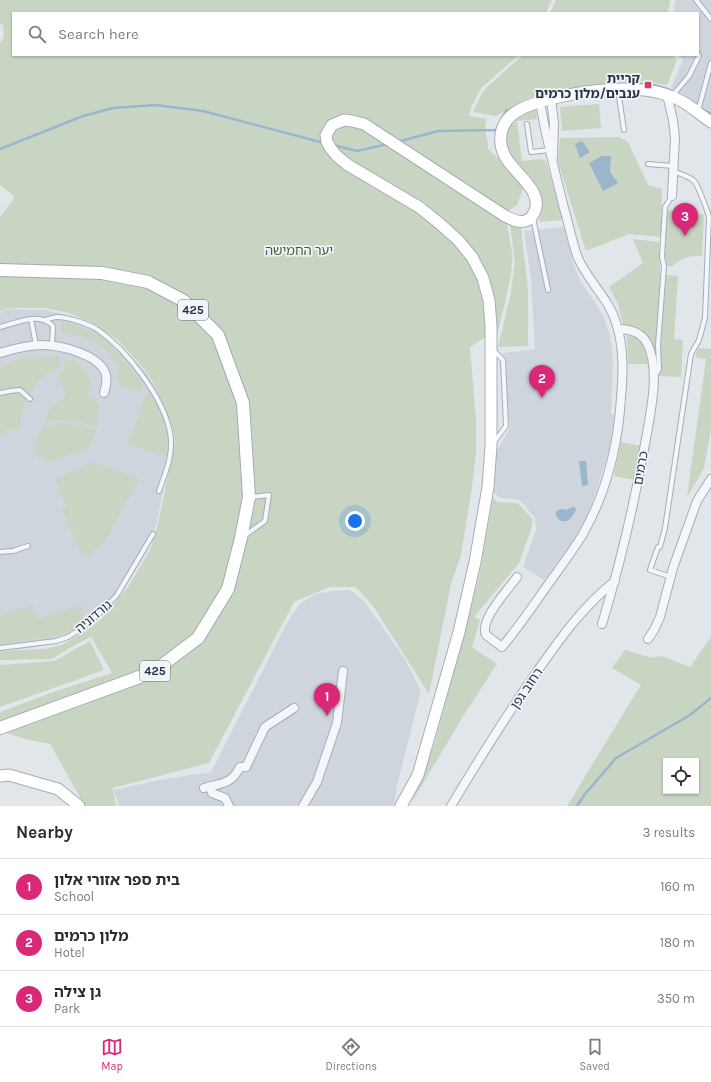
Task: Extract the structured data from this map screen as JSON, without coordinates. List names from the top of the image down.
{
  "streets": {
    "main road": ["425"],
    "street": ["כרמים", "רחוב גפן"],
    "lane": ["גורדוניה"]
  },
  "crossings": [
    ["כרמים", "רחוב גפן"]
  ],
  "parks": ["יער החמישה"],
  "places": {
    "transit": ["קריית ענבים/מלון כרמים"]
  },
  "page": {
    "search": "Search here",
    "pins": ["3", "2", "1"],
    "heading": ["Nearby", "3 results"],
    "list": [
      {
        "mark": "1",
        "name": "בית ספר אזורי אלון",
        "note": "School",
        "value": "160 m"
      },
      {
        "mark": "2",
        "name": "מלון כרמים",
        "note": "Hotel",
        "value": "180 m"
      },
      {
        "mark": "3",
        "name": "גן צילה",
        "note": "Park",
        "value": "350 m"
      }
    ],
    "nav": ["Map", "Directions", "Saved"]
  }
}
